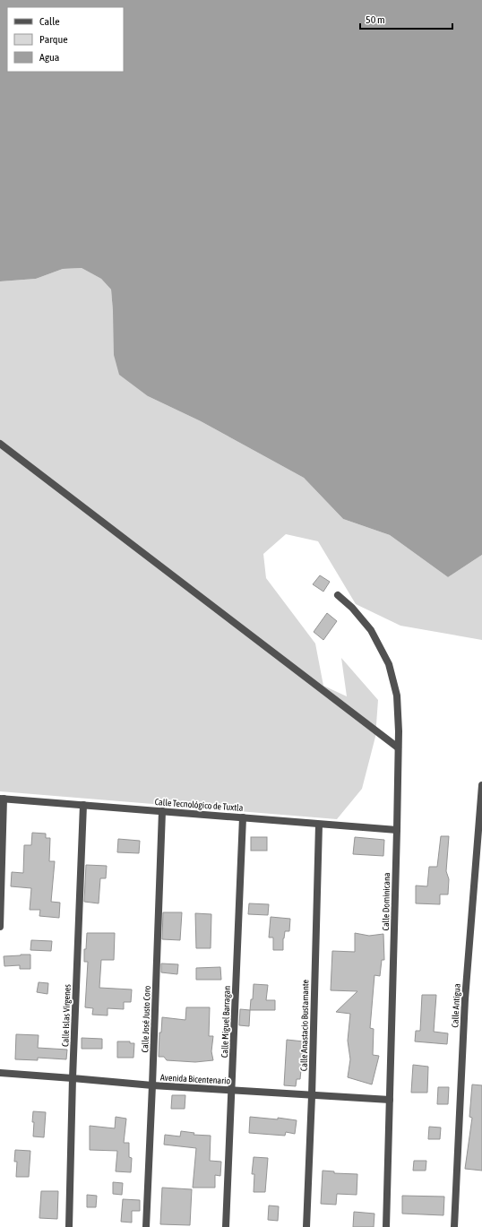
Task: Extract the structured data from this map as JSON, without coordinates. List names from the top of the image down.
{
  "streets": {
    "street": [
      "Calle Tecnológico de Tuxtla",
      "Calle Dominicana",
      "Calle Antigua",
      "Calle Islas Vírgenes",
      "Calle José Justo Coro",
      "Calle Miguel Barragan",
      "Calle Anastacio Bustamante",
      "Avenida Bicentenario"
    ]
  },
  "crossings": [
    ["Calle Tecnológico de Tuxtla", "Calle Dominicana"],
    ["Calle Tecnológico de Tuxtla", "Calle Islas Vírgenes"],
    ["Calle Tecnológico de Tuxtla", "Calle José Justo Coro"],
    ["Calle Tecnológico de Tuxtla", "Calle Miguel Barragan"],
    ["Calle Tecnológico de Tuxtla", "Calle Anastacio Bustamante"],
    ["Calle Dominicana", "Avenida Bicentenario"],
    ["Calle Islas Vírgenes", "Avenida Bicentenario"],
    ["Calle José Justo Coro", "Avenida Bicentenario"],
    ["Calle Miguel Barragan", "Avenida Bicentenario"],
    ["Calle Anastacio Bustamante", "Avenida Bicentenario"]
  ],
  "legend": ["Calle", "Parque", "Agua"],
  "scale_bar": "50 m"
}
